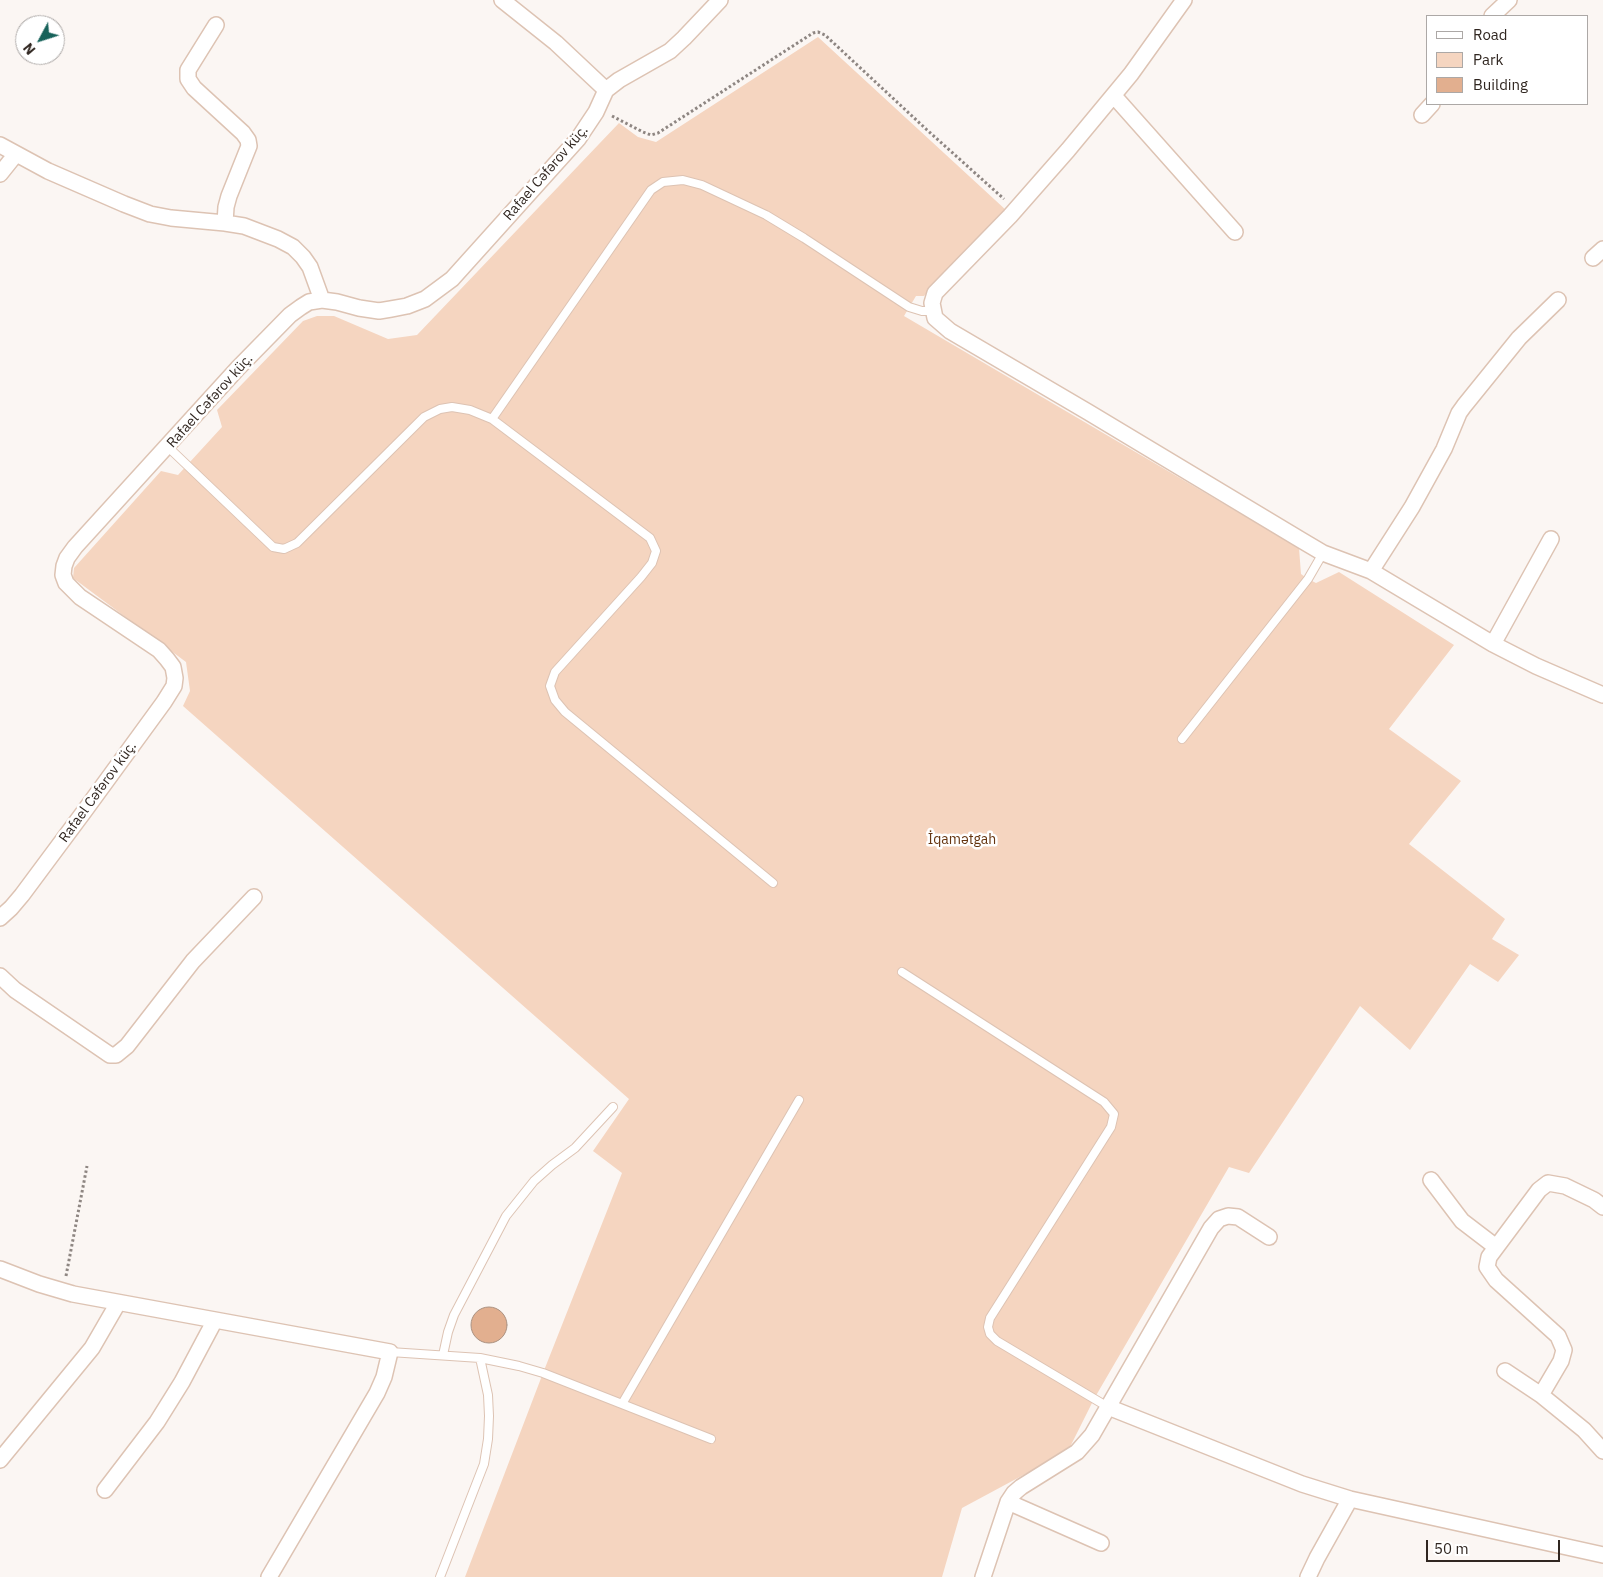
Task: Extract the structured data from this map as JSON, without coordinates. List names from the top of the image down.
{
  "streets": {
    "street": ["Rafael Cəfərov küç."]
  },
  "parks": ["İqamətgah"],
  "legend": ["Road", "Park", "Building"],
  "scale_bar": "50 m",
  "north": "bottom left"
}
